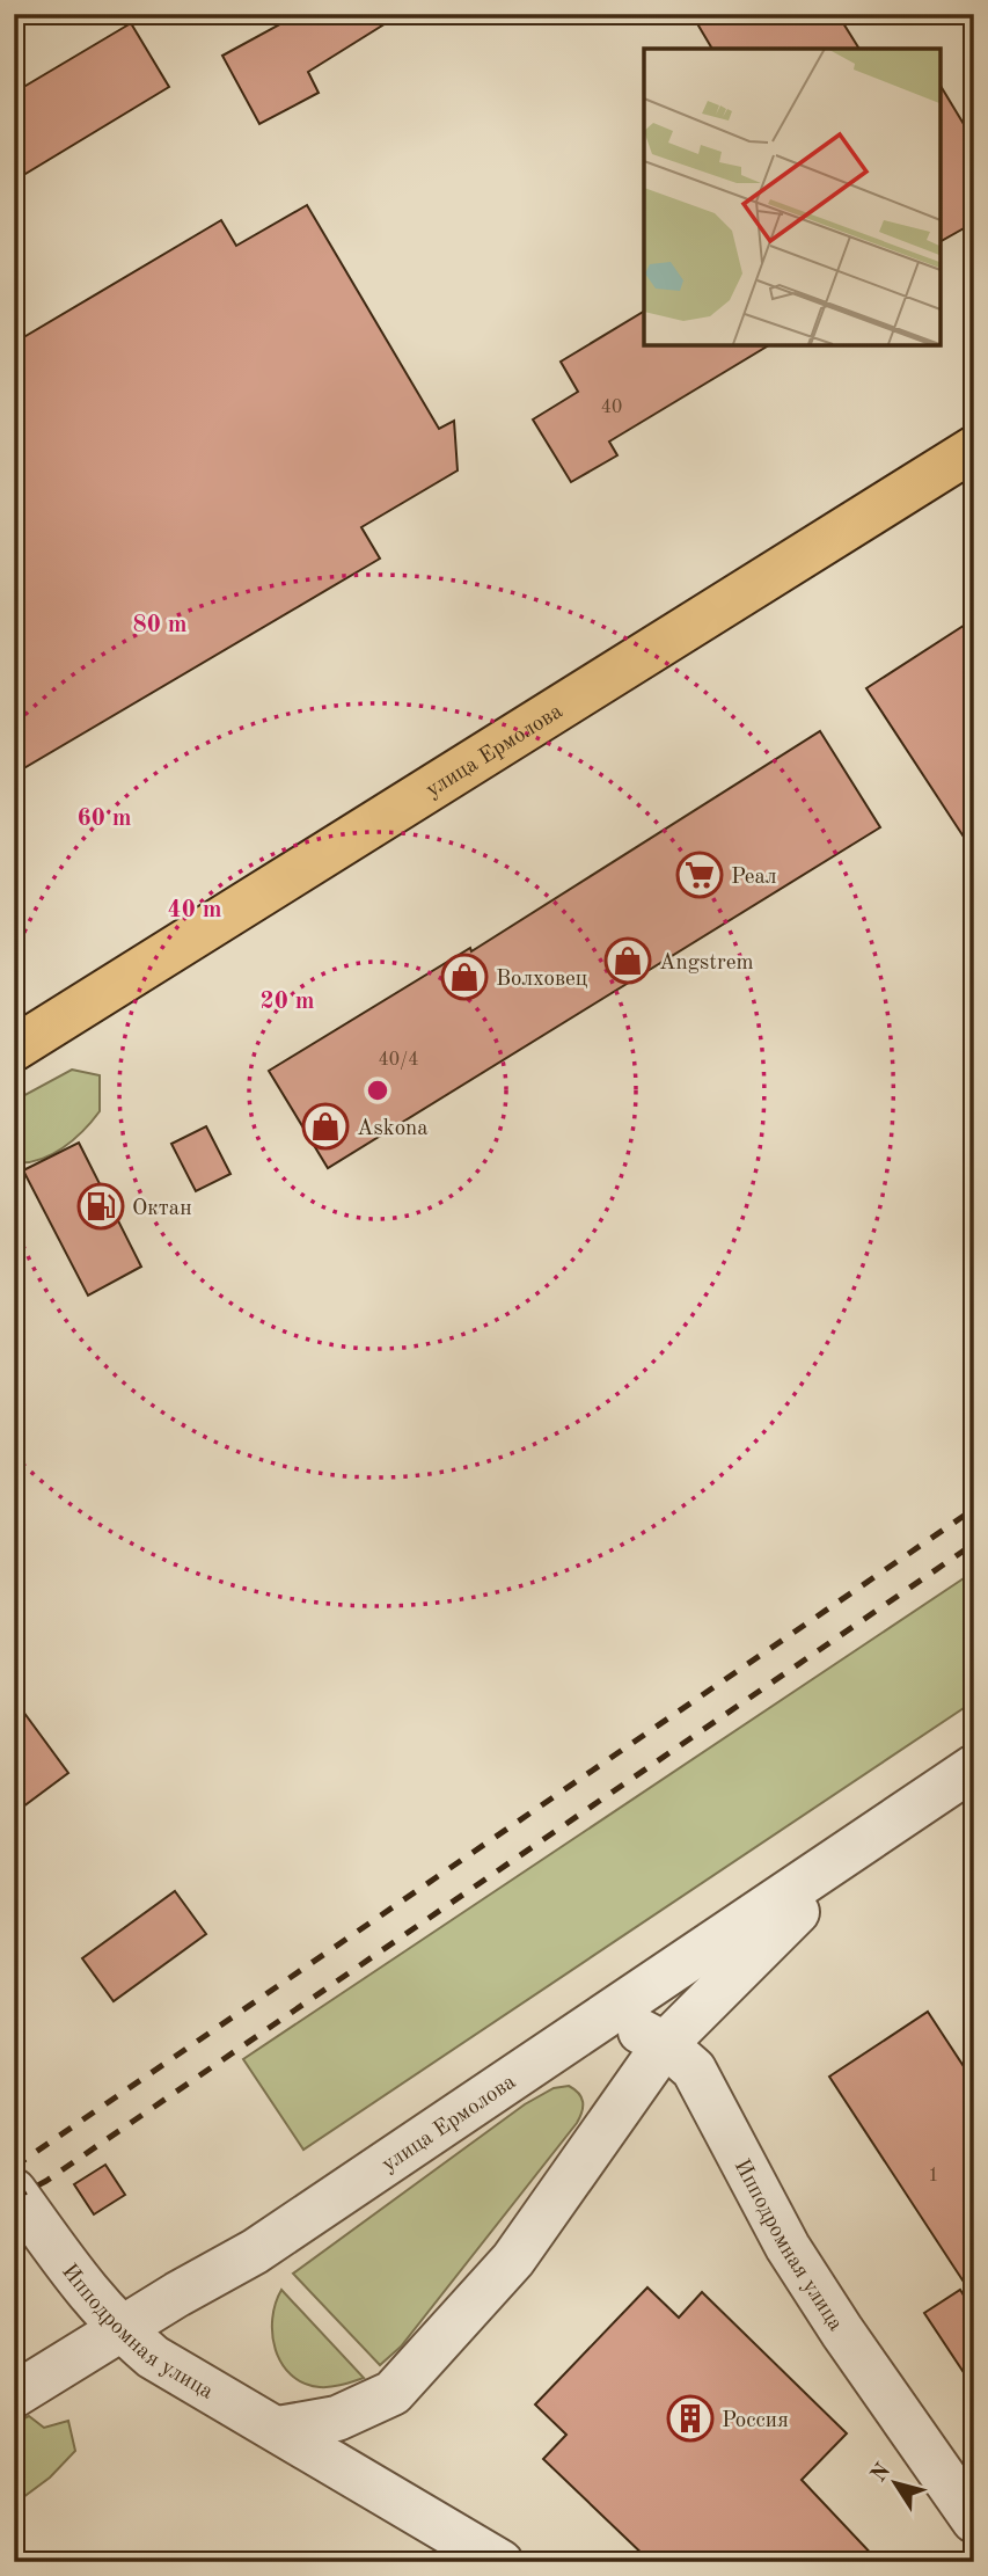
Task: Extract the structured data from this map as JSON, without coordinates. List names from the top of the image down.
{
  "streets": {
    "main road": ["улица Ермолова"],
    "street": ["Ипподромная улица"]
  },
  "crossings": [
    ["улица Ермолова", "Ипподромная улица"]
  ],
  "places": {
    "supermarket": ["Реал"],
    "shop": ["Angstrem", "Волховец", "Askona"],
    "fuel station": ["Октан"],
    "building": ["Россия"]
  },
  "house_numbers": ["40", "40/4", "1"],
  "north": "top left",
  "rings": [
    "80 m",
    "60 m",
    "40 m",
    "20 m"
  ]
}
